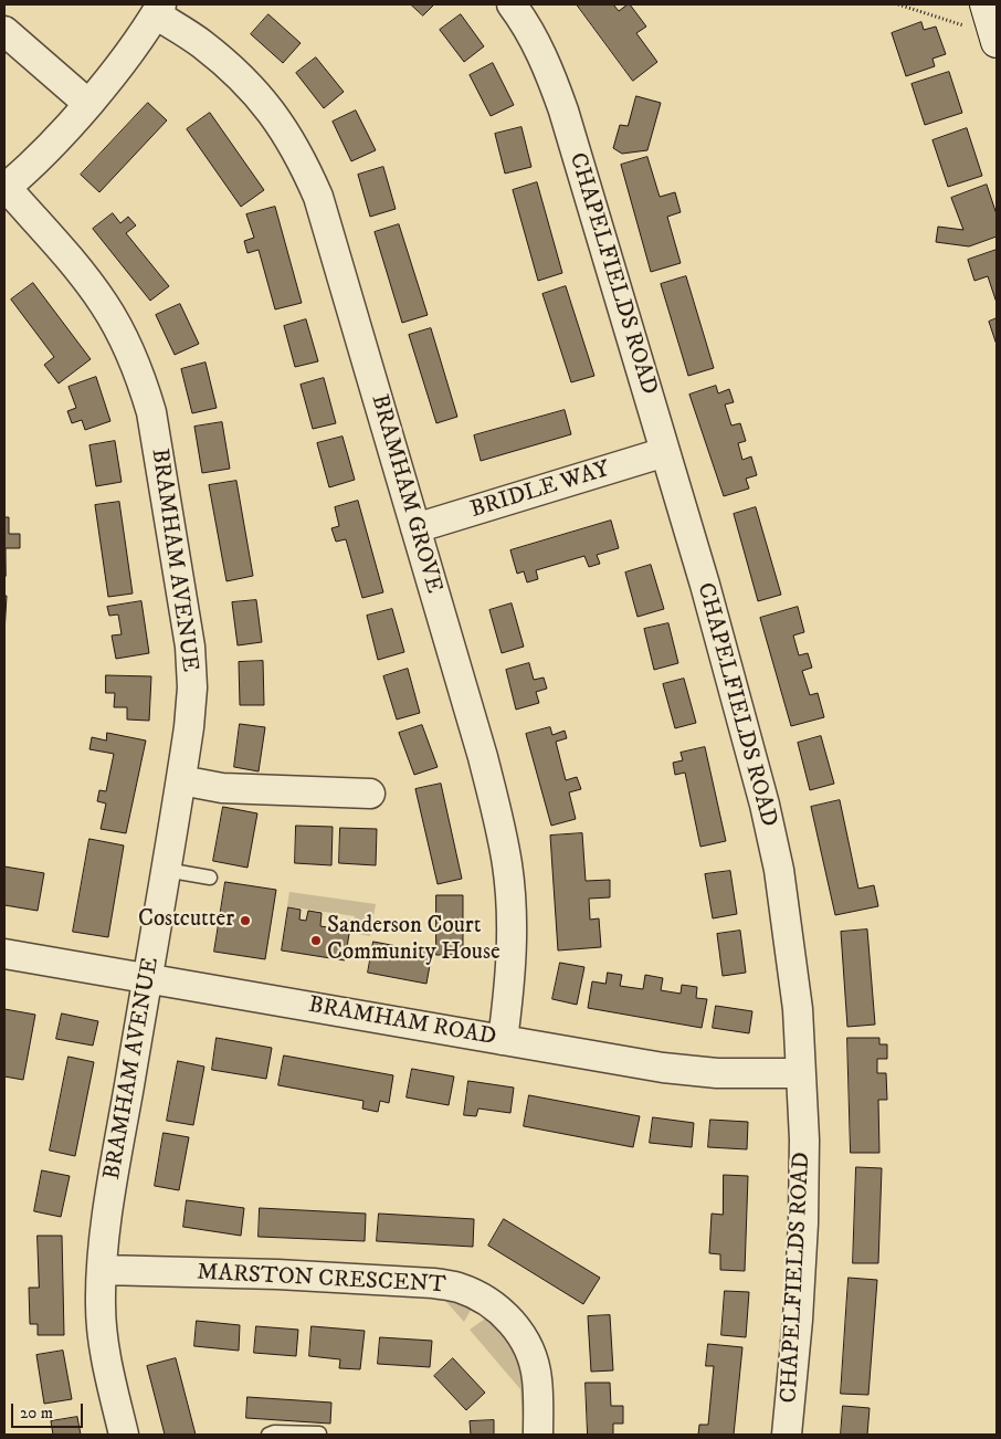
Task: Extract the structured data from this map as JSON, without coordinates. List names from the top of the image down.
{
  "streets": {
    "street": [
      "CHAPELFIELDS ROAD",
      "BRIDLE WAY",
      "BRAMHAM GROVE",
      "BRAMHAM AVENUE",
      "BRAMHAM ROAD",
      "MARSTON CRESCENT"
    ]
  },
  "crossings": [
    ["CHAPELFIELDS ROAD", "BRIDLE WAY"],
    ["CHAPELFIELDS ROAD", "BRAMHAM ROAD"],
    ["BRIDLE WAY", "BRAMHAM GROVE"],
    ["BRAMHAM GROVE", "BRAMHAM ROAD"],
    ["BRAMHAM AVENUE", "BRAMHAM ROAD"],
    ["BRAMHAM AVENUE", "MARSTON CRESCENT"]
  ],
  "places": ["Costcutter", "Sanderson Court Community House"],
  "scale_bar": "20 m"
}
